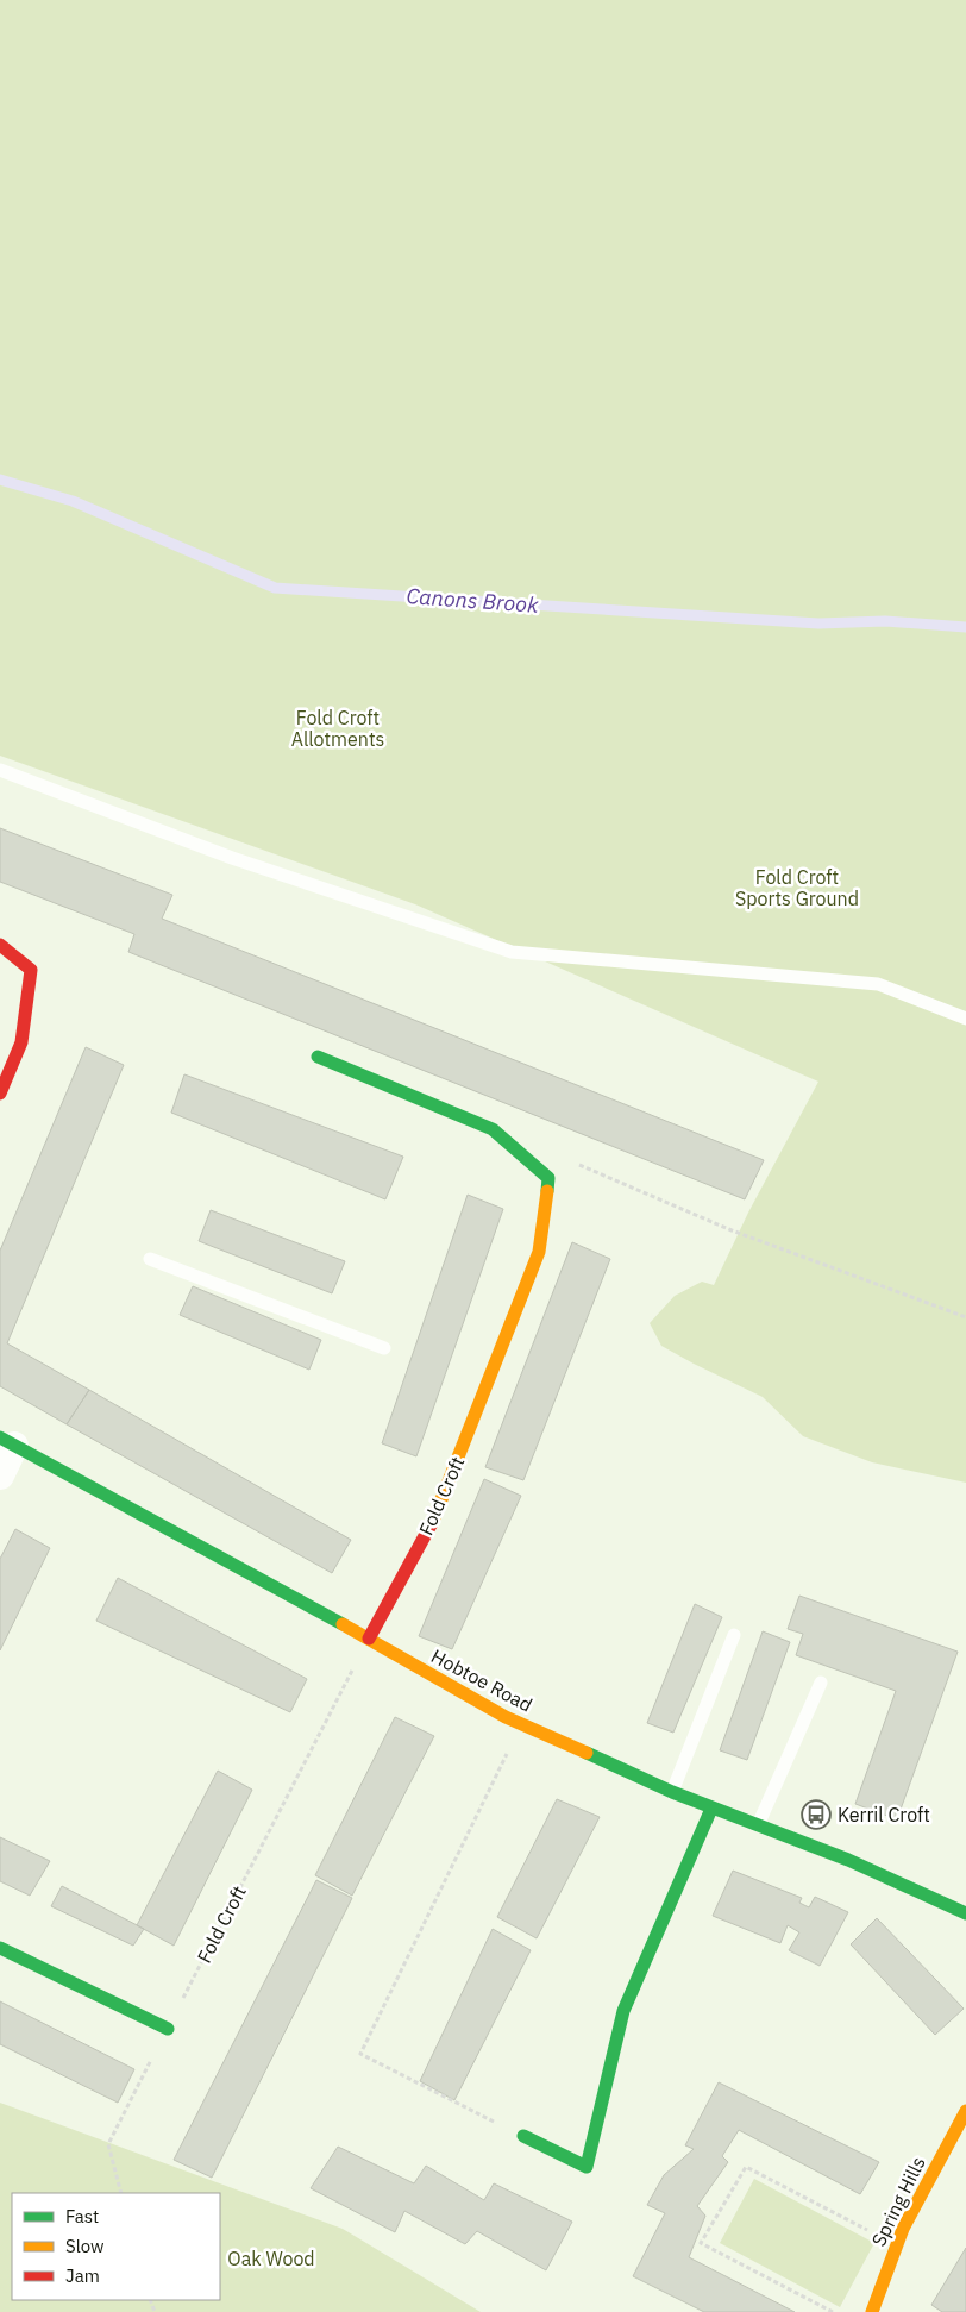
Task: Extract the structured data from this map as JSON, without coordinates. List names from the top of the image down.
{
  "streets": {
    "street": ["Fold Croft", "Hobtoe Road", "Spring Hills"]
  },
  "crossings": [
    ["Fold Croft", "Hobtoe Road"]
  ],
  "water": ["Canons Brook"],
  "parks": ["Fold Croft Allotments", "Fold Croft Sports Ground", "Oak Wood"],
  "places": {
    "bus stop": ["Kerril Croft"]
  },
  "legend": ["Fast", "Slow", "Jam"]
}
